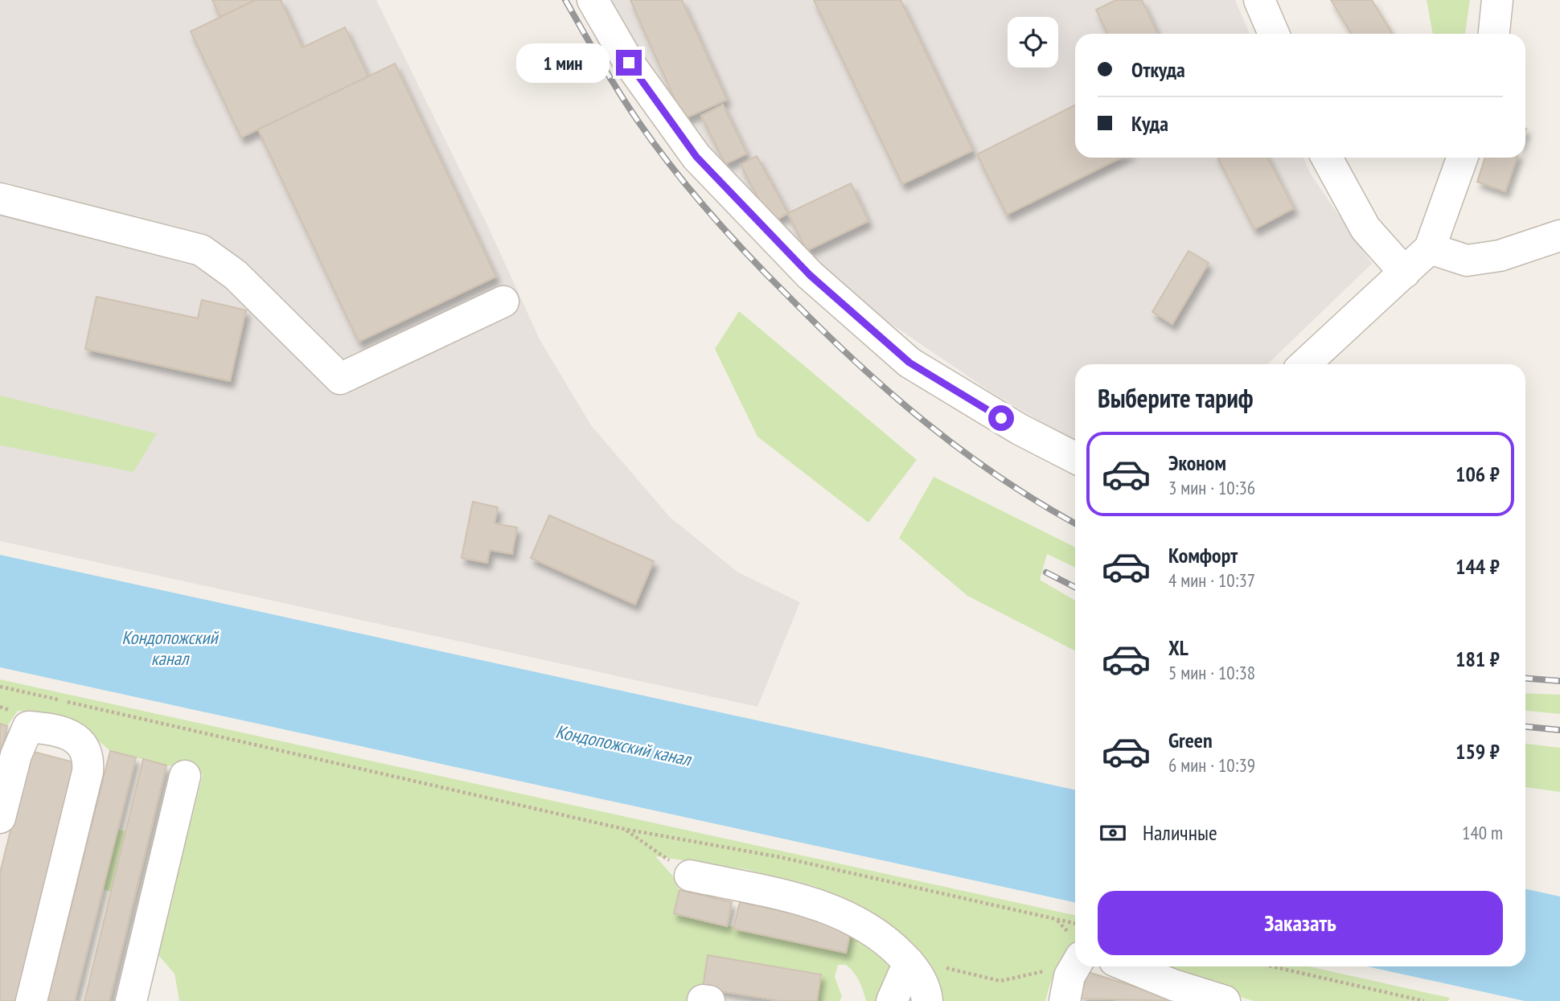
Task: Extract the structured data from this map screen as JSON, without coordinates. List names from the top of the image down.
{
  "water": ["Кондопожский канал"],
  "page": {
    "banner": ["Откуда", "Куда"],
    "bubble": "1 мин",
    "heading": "Выберите тариф",
    "list": [
      {
        "name": "Эконом",
        "note": "3 мин · 10:36",
        "value": "106 ₽"
      },
      {
        "name": "Комфорт",
        "note": "4 мин · 10:37",
        "value": "144 ₽"
      },
      {
        "name": "XL",
        "note": "5 мин · 10:38",
        "value": "181 ₽"
      },
      {
        "name": "Green",
        "note": "6 мин · 10:39",
        "value": "159 ₽"
      }
    ],
    "pay": ["Наличные", "140 m"],
    "buttons": "Заказать"
  }
}
